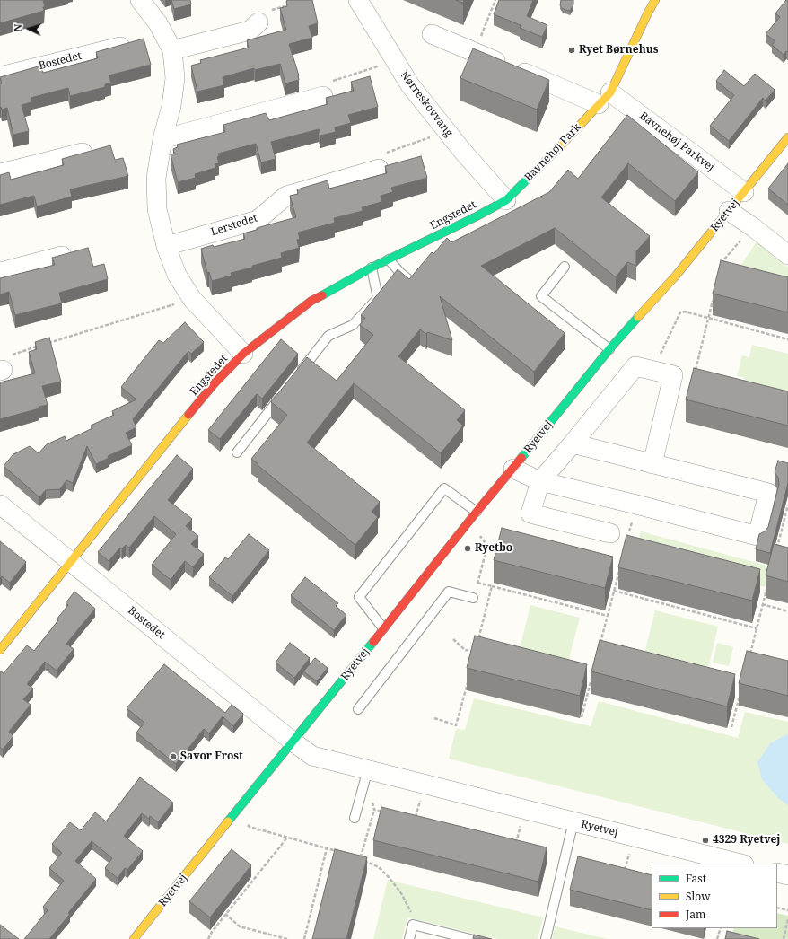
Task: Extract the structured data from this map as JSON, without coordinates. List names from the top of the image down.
{
  "streets": {
    "street": [
      "Bostedet",
      "Nørreskovvang",
      "Bavnehøj Parkvej",
      "Bavnehøj Park",
      "Engstedet",
      "Ryetvej",
      "Lerstedet"
    ]
  },
  "crossings": [
    ["Bostedet", "Engstedet"],
    ["Bostedet", "Ryetvej"],
    ["Nørreskovvang", "Bavnehøj Park"],
    ["Nørreskovvang", "Engstedet"],
    ["Bavnehøj Parkvej", "Bavnehøj Park"],
    ["Bavnehøj Parkvej", "Ryetvej"],
    ["Bavnehøj Park", "Engstedet"]
  ],
  "places": [
    "Ryet Børnehus",
    "Ryetbo",
    "Savor Frost",
    "4329 Ryetvej"
  ],
  "legend": ["Fast", "Slow", "Jam"],
  "north": "left"
}
